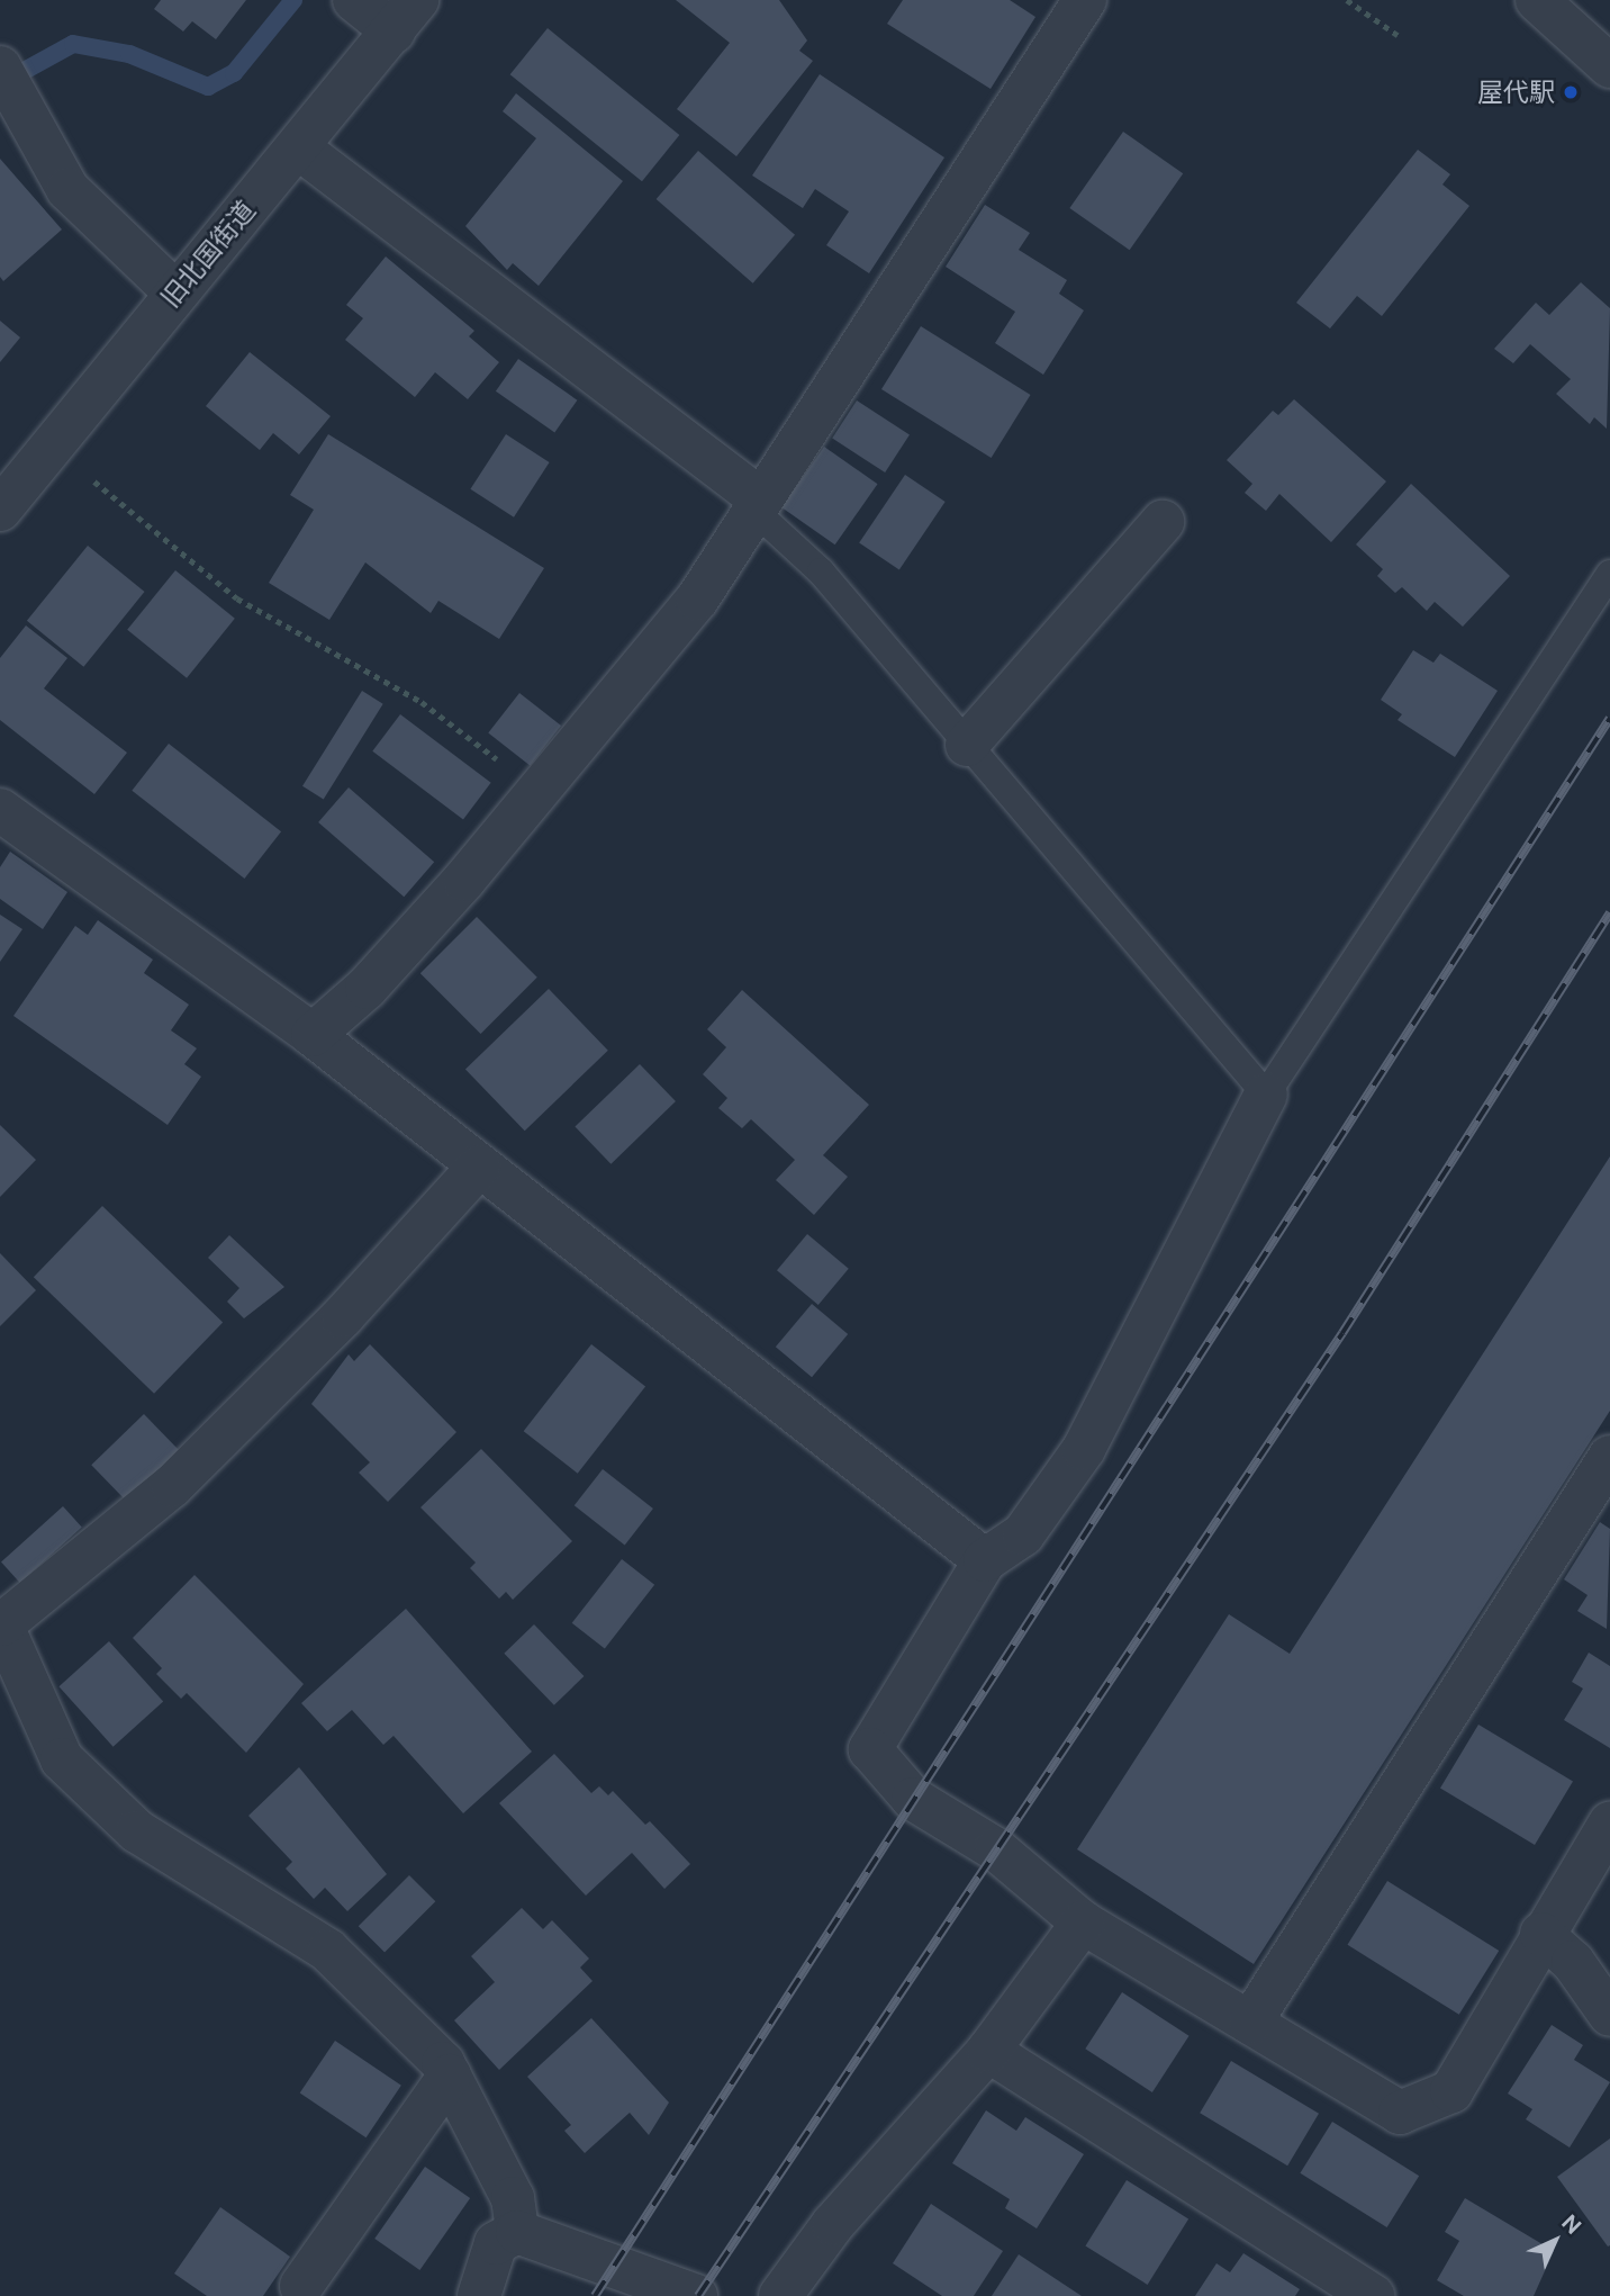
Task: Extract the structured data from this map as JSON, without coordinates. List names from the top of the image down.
{
  "streets": {
    "street": ["旧北国街道"]
  },
  "places": ["屋代駅"],
  "north": "top right"
}
